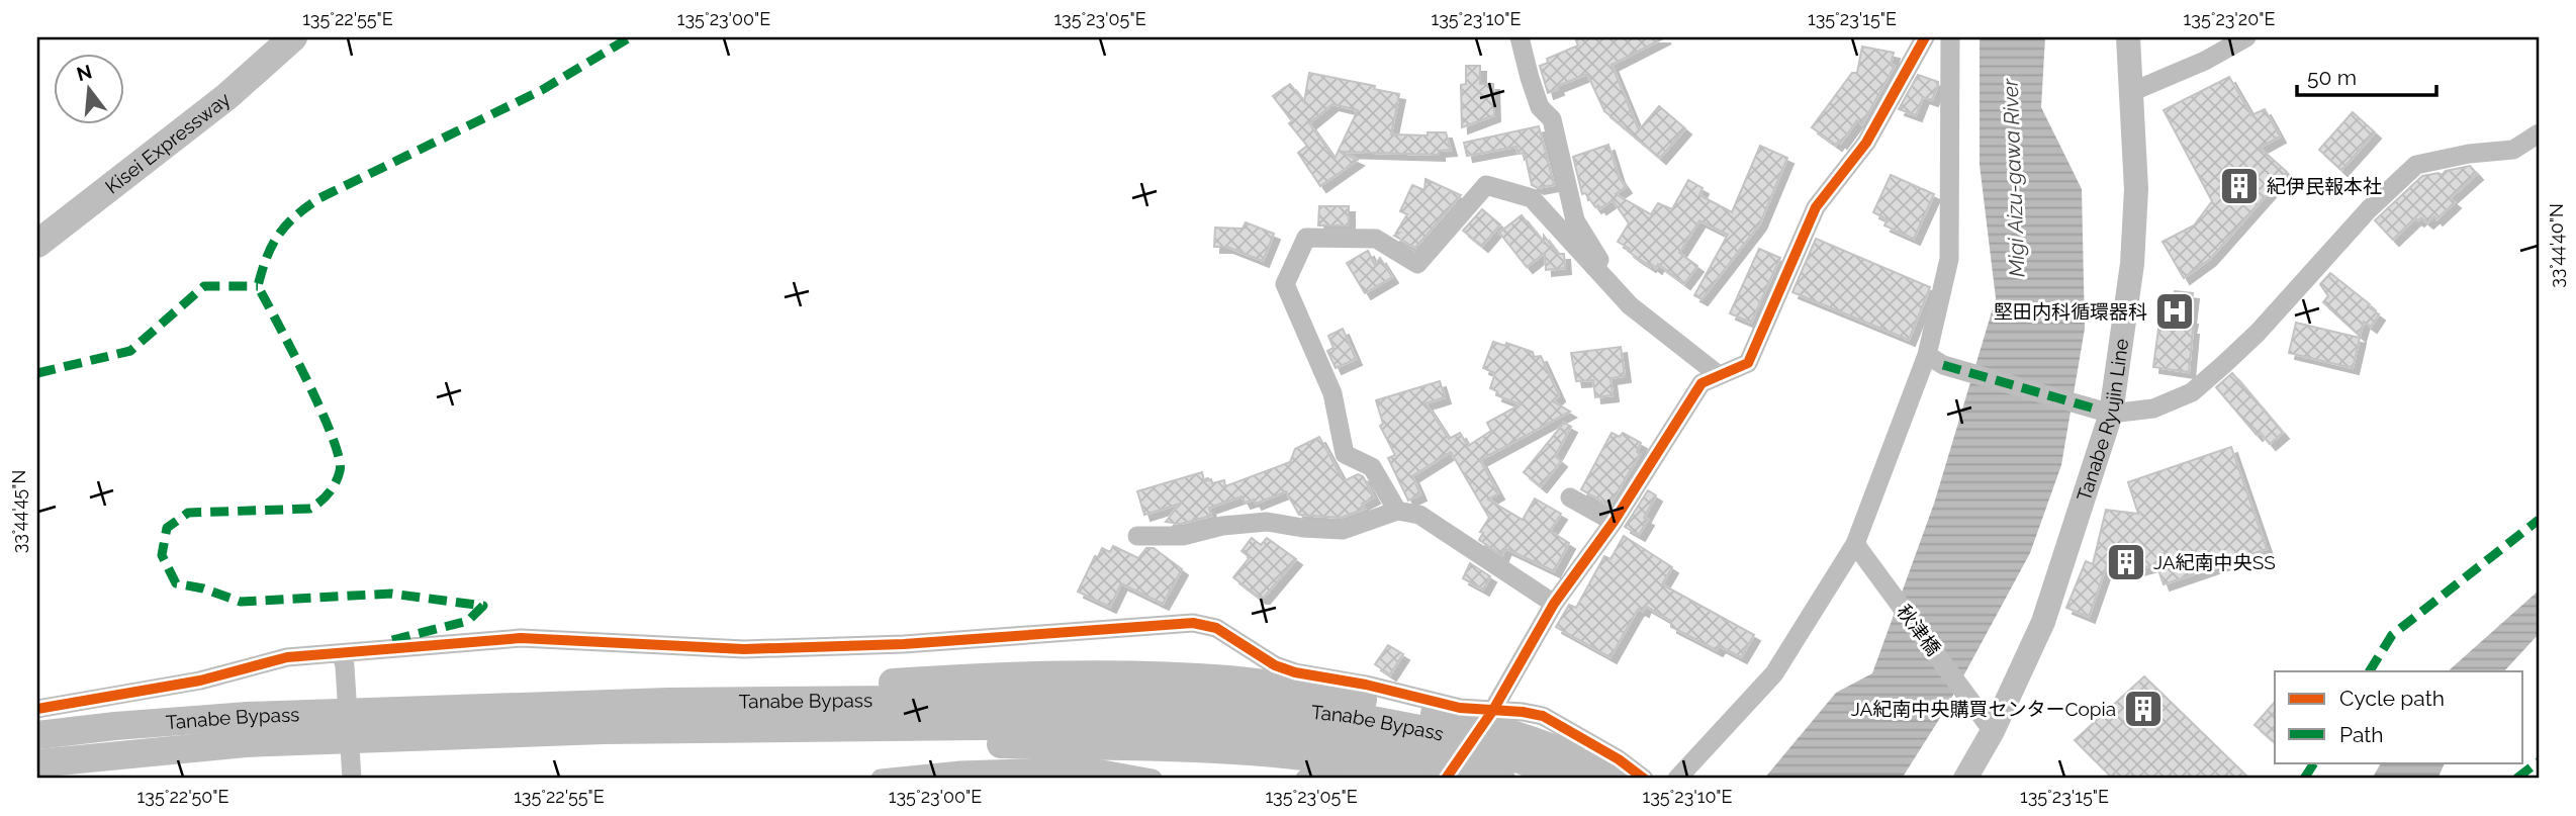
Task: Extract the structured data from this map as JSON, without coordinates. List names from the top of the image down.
{
  "streets": {
    "highway": ["Kisei Expressway", "Tanabe Bypass"],
    "main road": ["Tanabe Ryujin Line"],
    "street": ["秋津橋"]
  },
  "crossings": [
    ["Tanabe Ryujin Line", "秋津橋"]
  ],
  "water": ["Migi Aizu-gawa River"],
  "places": {
    "building": ["紀伊民報本社", "JA紀南中央SS", "JA紀南中央購買センターCopia"],
    "hospital": ["堅田内科循環器科"]
  },
  "legend": ["Cycle path", "Path"],
  "scale_bar": "50 m",
  "north": "top",
  "coordinates": [
    "135°22'55\"E",
    "135°23'00\"E",
    "135°23'05\"E",
    "135°23'10\"E",
    "135°23'15\"E",
    "135°23'20\"E",
    "33°44'40\"N",
    "33°44'45\"N",
    "135°22'50\"E"
  ]
}
